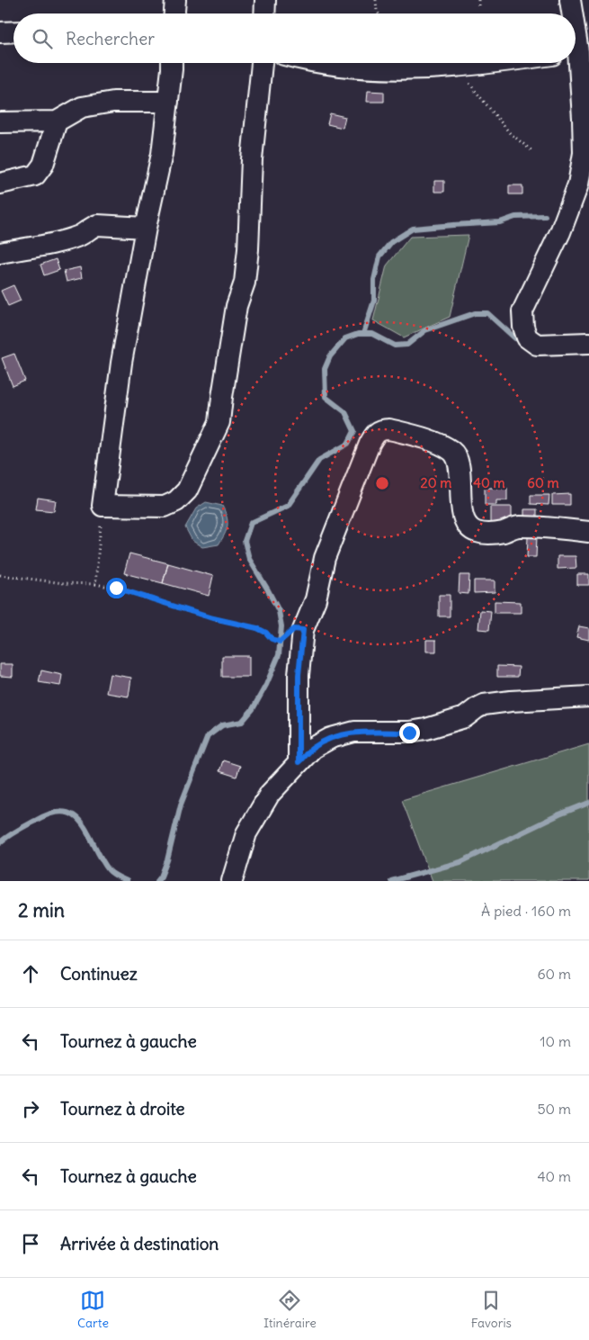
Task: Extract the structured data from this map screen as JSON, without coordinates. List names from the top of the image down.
{
  "page": {
    "search": "Rechercher",
    "heading": ["2 min", "À pied · 160 m"],
    "list": [
      ["Continuez", "60 m"],
      ["Tournez à gauche", "10 m"],
      ["Tournez à droite", "50 m"],
      ["Tournez à gauche", "40 m"],
      "Arrivée à destination"
    ],
    "nav": ["Carte", "Itinéraire", "Favoris"]
  },
  "rings": ["20 m", "40 m", "60 m"]
}
